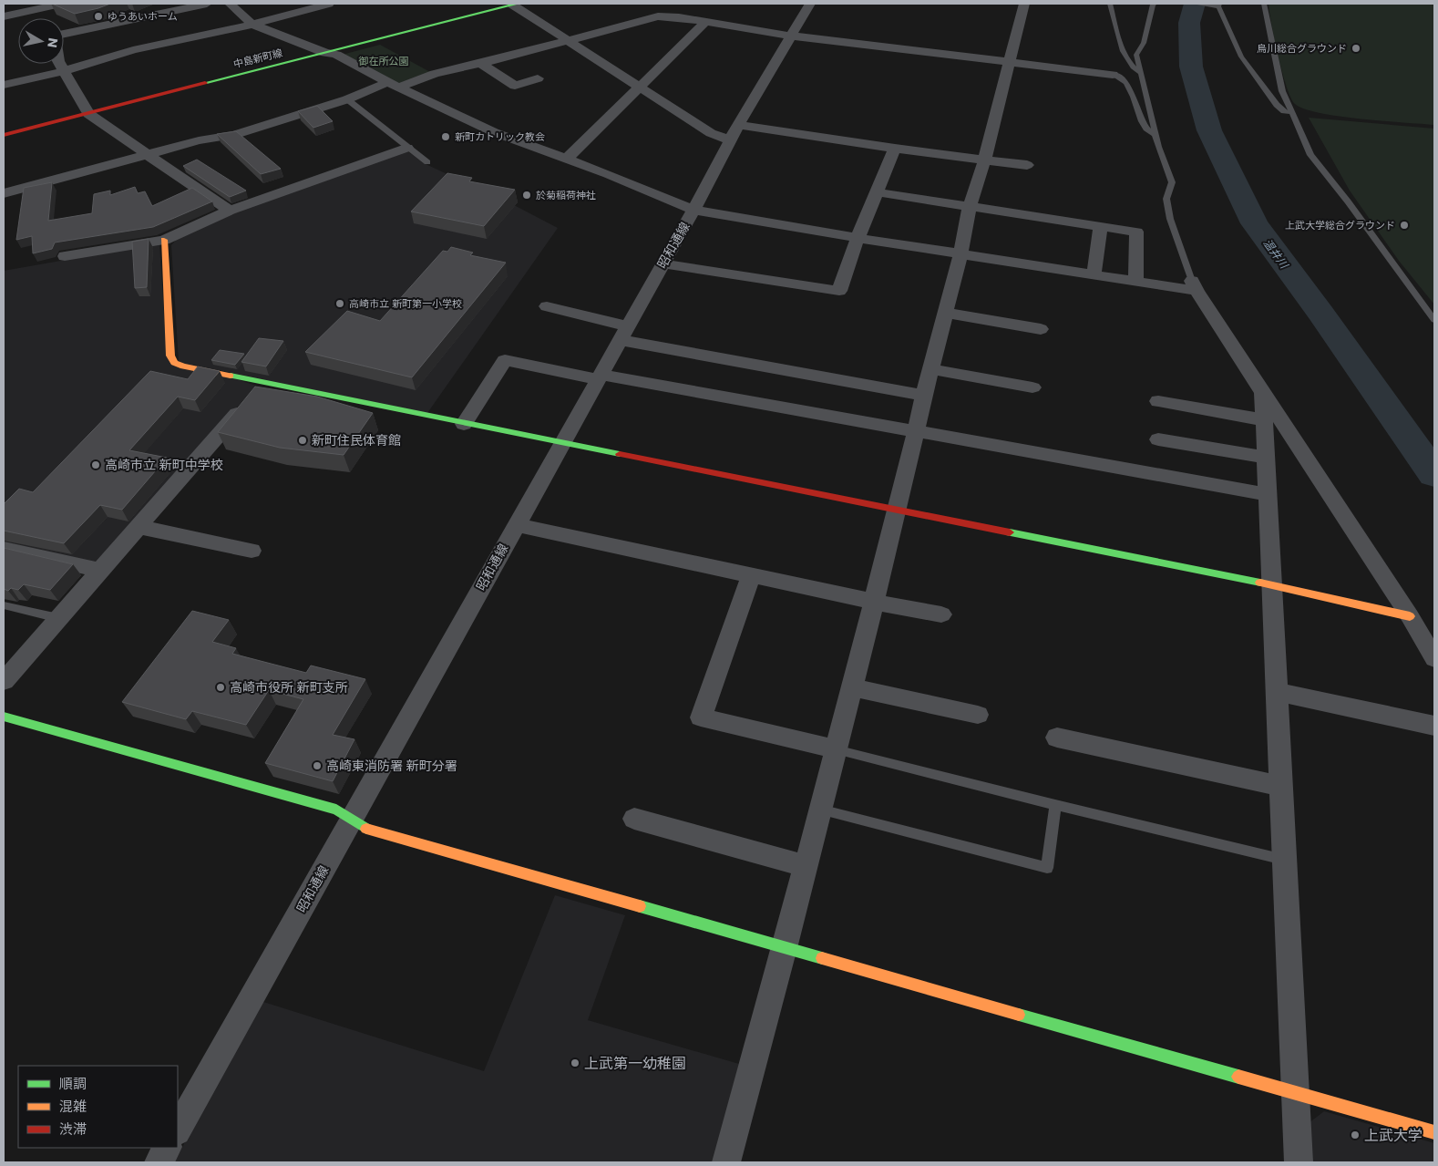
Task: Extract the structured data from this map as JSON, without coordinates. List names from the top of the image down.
{
  "streets": {
    "street": ["中島新町線", "昭和通線"]
  },
  "water": ["温井川"],
  "parks": ["御在所公園"],
  "places": [
    "ゆうあいホーム",
    "烏川総合グラウンド",
    "新町カトリック教会",
    "於菊稲荷神社",
    "上武大学総合グラウンド",
    "高崎市立 新町第一小学校",
    "新町住民体育館",
    "高崎市立 新町中学校",
    "高崎市役所 新町支所",
    "高崎東消防署 新町分署",
    "上武第一幼稚園",
    "上武大学"
  ],
  "legend": ["順調", "混雑", "渋滞"],
  "north": "right"
}
